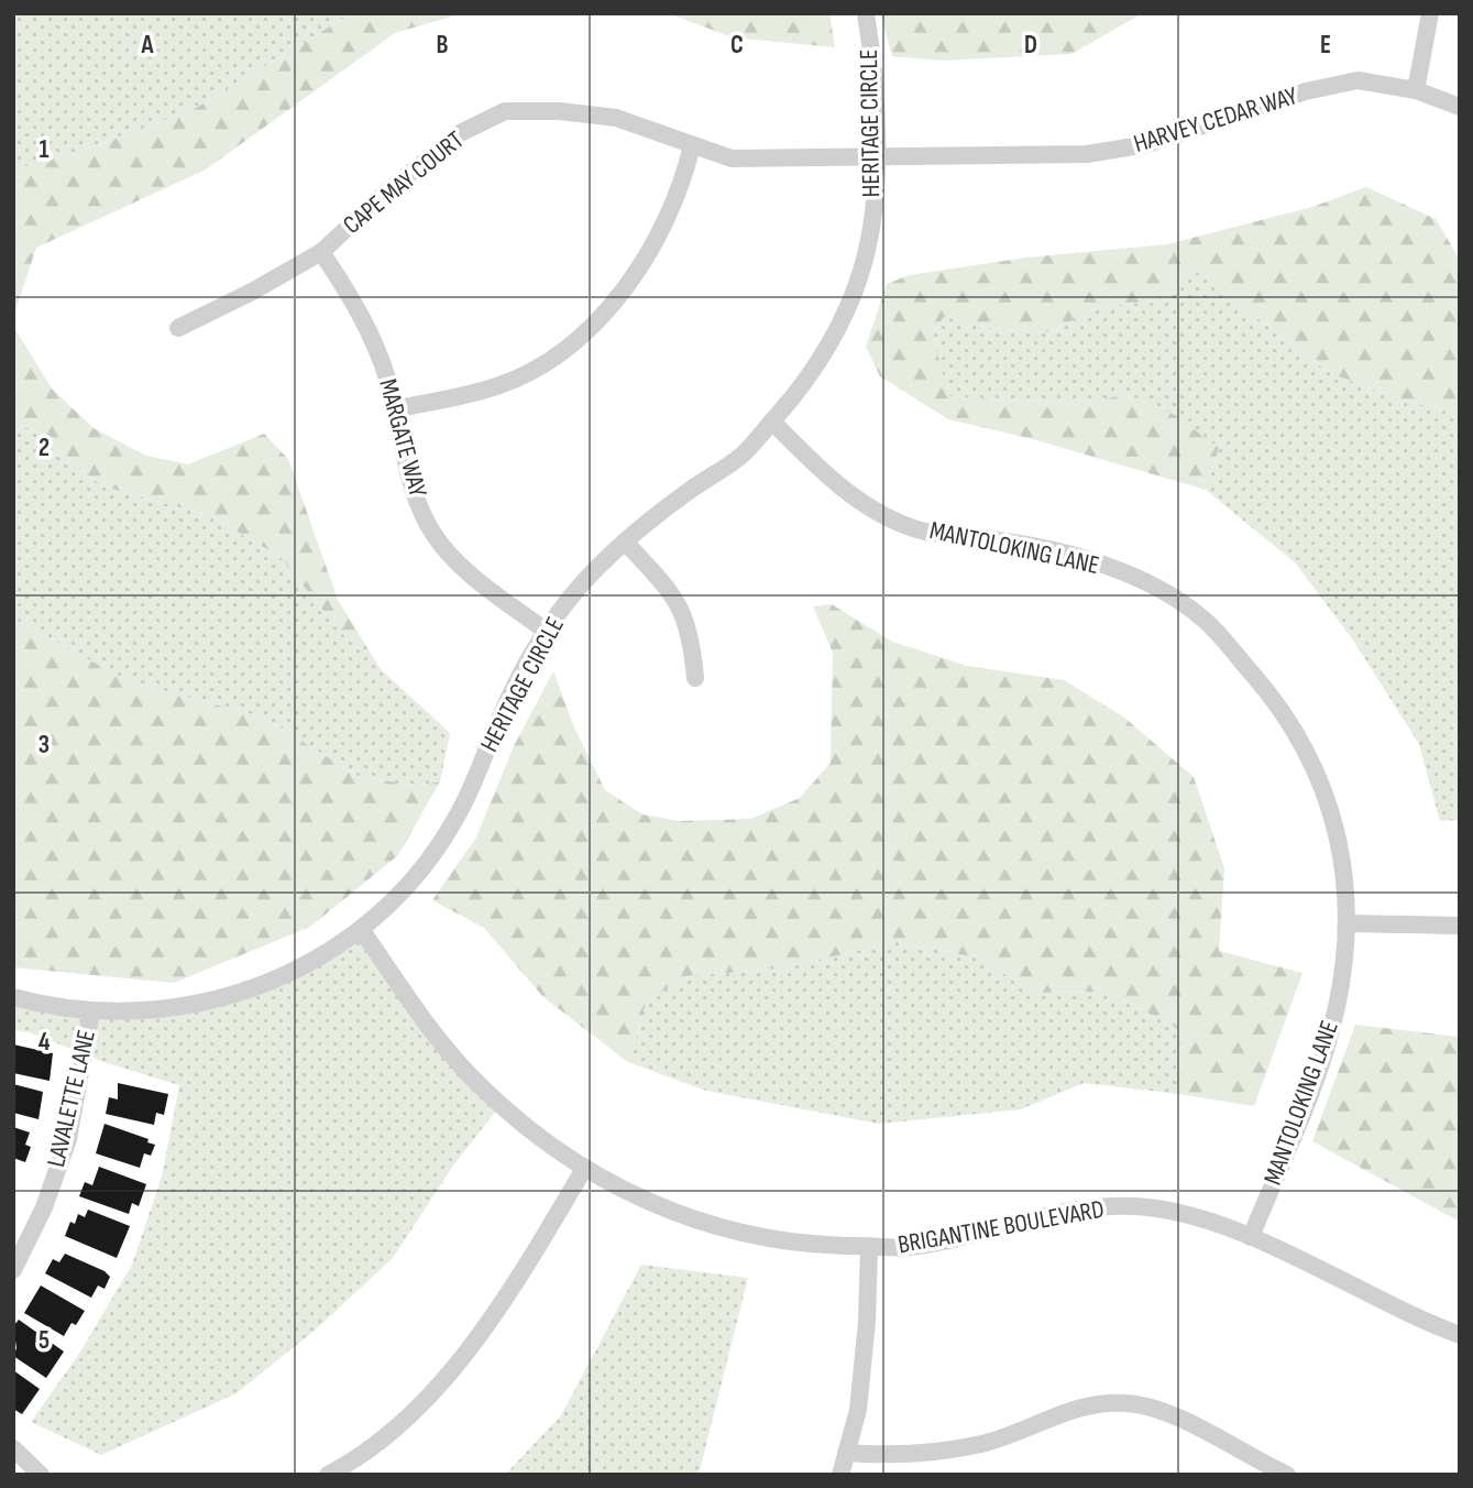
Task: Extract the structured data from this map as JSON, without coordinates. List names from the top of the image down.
{
  "streets": {
    "street": [
      "HARVEY CEDAR WAY",
      "HERITAGE CIRCLE",
      "CAPE MAY COURT",
      "MARGATE WAY",
      "MANTOLOKING LANE",
      "LAVALETTE LANE",
      "BRIGANTINE BOULEVARD"
    ]
  },
  "crossings": [
    ["HARVEY CEDAR WAY", "HERITAGE CIRCLE"],
    ["HARVEY CEDAR WAY", "CAPE MAY COURT"],
    ["HERITAGE CIRCLE", "CAPE MAY COURT"],
    ["HERITAGE CIRCLE", "MARGATE WAY"],
    ["HERITAGE CIRCLE", "MANTOLOKING LANE"],
    ["HERITAGE CIRCLE", "LAVALETTE LANE"],
    ["HERITAGE CIRCLE", "BRIGANTINE BOULEVARD"],
    ["CAPE MAY COURT", "MARGATE WAY"],
    ["MANTOLOKING LANE", "BRIGANTINE BOULEVARD"]
  ],
  "grid": {
    "columns": [
      "A",
      "B",
      "C",
      "D",
      "E"
    ],
    "rows": [
      "1",
      "2",
      "3",
      "4",
      "5"
    ]
  }
}
